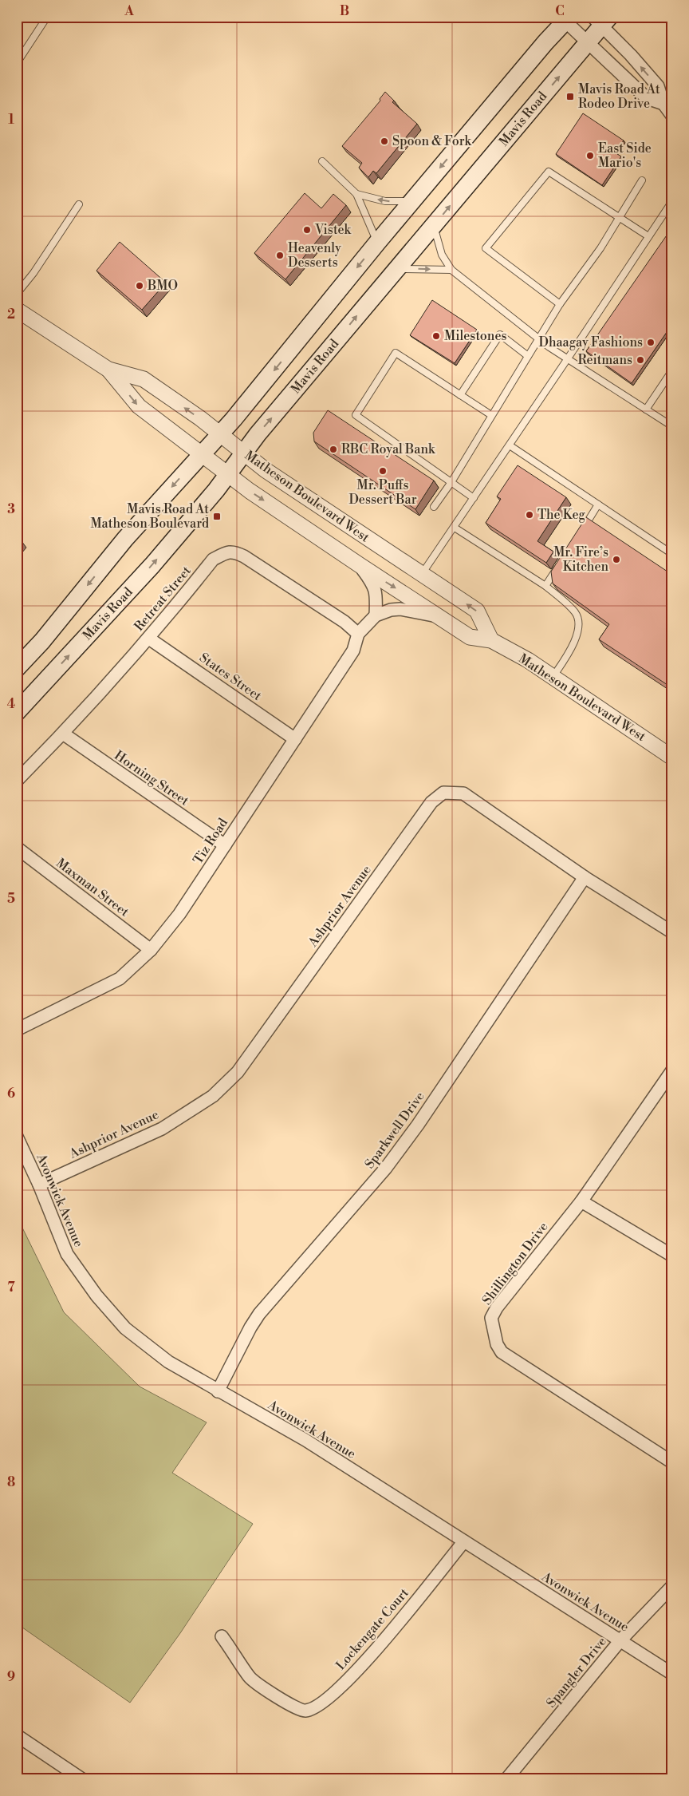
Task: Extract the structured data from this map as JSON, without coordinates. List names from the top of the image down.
{
  "streets": {
    "main road": ["Mavis Road"],
    "street": [
      "Matheson Boulevard West",
      "Retreat Street",
      "States Street",
      "Horning Street",
      "Tiz Road",
      "Maxman Street",
      "Ashprior Avenue",
      "Sparkwell Drive",
      "Avonwick Avenue",
      "Shillington Drive",
      "Lockengate Court",
      "Spangler Drive"
    ]
  },
  "crossings": [
    ["Mavis Road", "Matheson Boulevard West"],
    ["Retreat Street", "States Street"],
    ["Retreat Street", "Horning Street"],
    ["Retreat Street", "Tiz Road"],
    ["States Street", "Tiz Road"],
    ["Horning Street", "Tiz Road"],
    ["Tiz Road", "Maxman Street"],
    ["Ashprior Avenue", "Sparkwell Drive"],
    ["Ashprior Avenue", "Avonwick Avenue"],
    ["Sparkwell Drive", "Avonwick Avenue"],
    ["Avonwick Avenue", "Lockengate Court"],
    ["Avonwick Avenue", "Spangler Drive"]
  ],
  "places": {
    "transit": ["Mavis Road At Rodeo Drive", "Mavis Road At Matheson Boulevard"],
    "other": [
      "Spoon & Fork",
      "East Side Mario's",
      "Vistek",
      "Heavenly Desserts",
      "BMO",
      "Milestones",
      "Dhaagay Fashions",
      "Reitmans",
      "RBC Royal Bank",
      "Mr. Puffs Dessert Bar",
      "The Keg",
      "Mr. Fire’s Kitchen"
    ]
  },
  "grid": {
    "columns": ["A", "B", "C"],
    "rows": [
      "1",
      "2",
      "3",
      "4",
      "5",
      "6",
      "7",
      "8",
      "9"
    ]
  }
}
